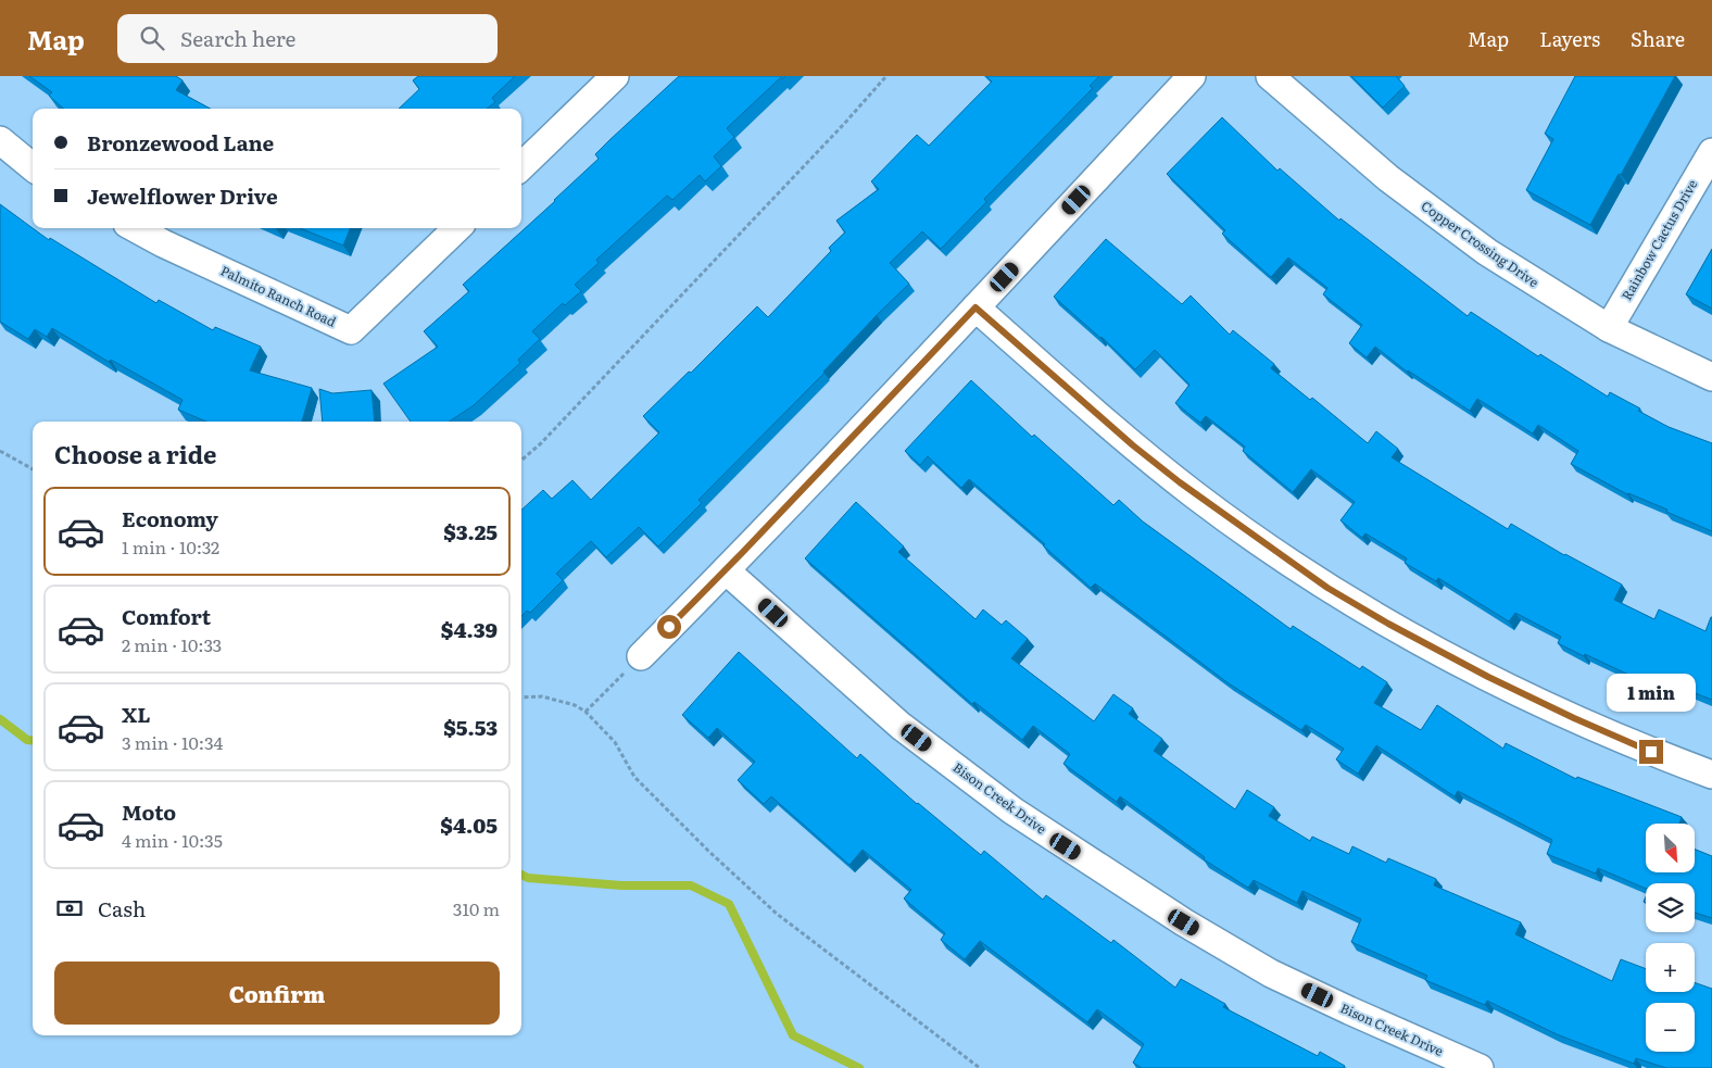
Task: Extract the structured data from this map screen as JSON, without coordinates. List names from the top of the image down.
{
  "streets": {
    "street": [
      "Rainbow Cactus Drive",
      "Copper Crossing Drive",
      "Palmito Ranch Road",
      "Bison Creek Drive"
    ]
  },
  "crossings": [
    ["Rainbow Cactus Drive", "Copper Crossing Drive"]
  ],
  "north": "bottom right",
  "page": {
    "header": "Map",
    "search": "Search here",
    "nav": ["Map", "Layers", "Share"],
    "banner": ["Bronzewood Lane", "Jewelflower Drive"],
    "heading": "Choose a ride",
    "list": [
      {
        "name": "Economy",
        "note": "1 min · 10:32",
        "value": "$3.25"
      },
      {
        "name": "Comfort",
        "note": "2 min · 10:33",
        "value": "$4.39"
      },
      {
        "name": "XL",
        "note": "3 min · 10:34",
        "value": "$5.53"
      },
      {
        "name": "Moto",
        "note": "4 min · 10:35",
        "value": "$4.05"
      }
    ],
    "bubble": "1 min",
    "map_buttons": ["+", "−"],
    "pay": ["Cash", "310 m"],
    "buttons": "Confirm"
  }
}
